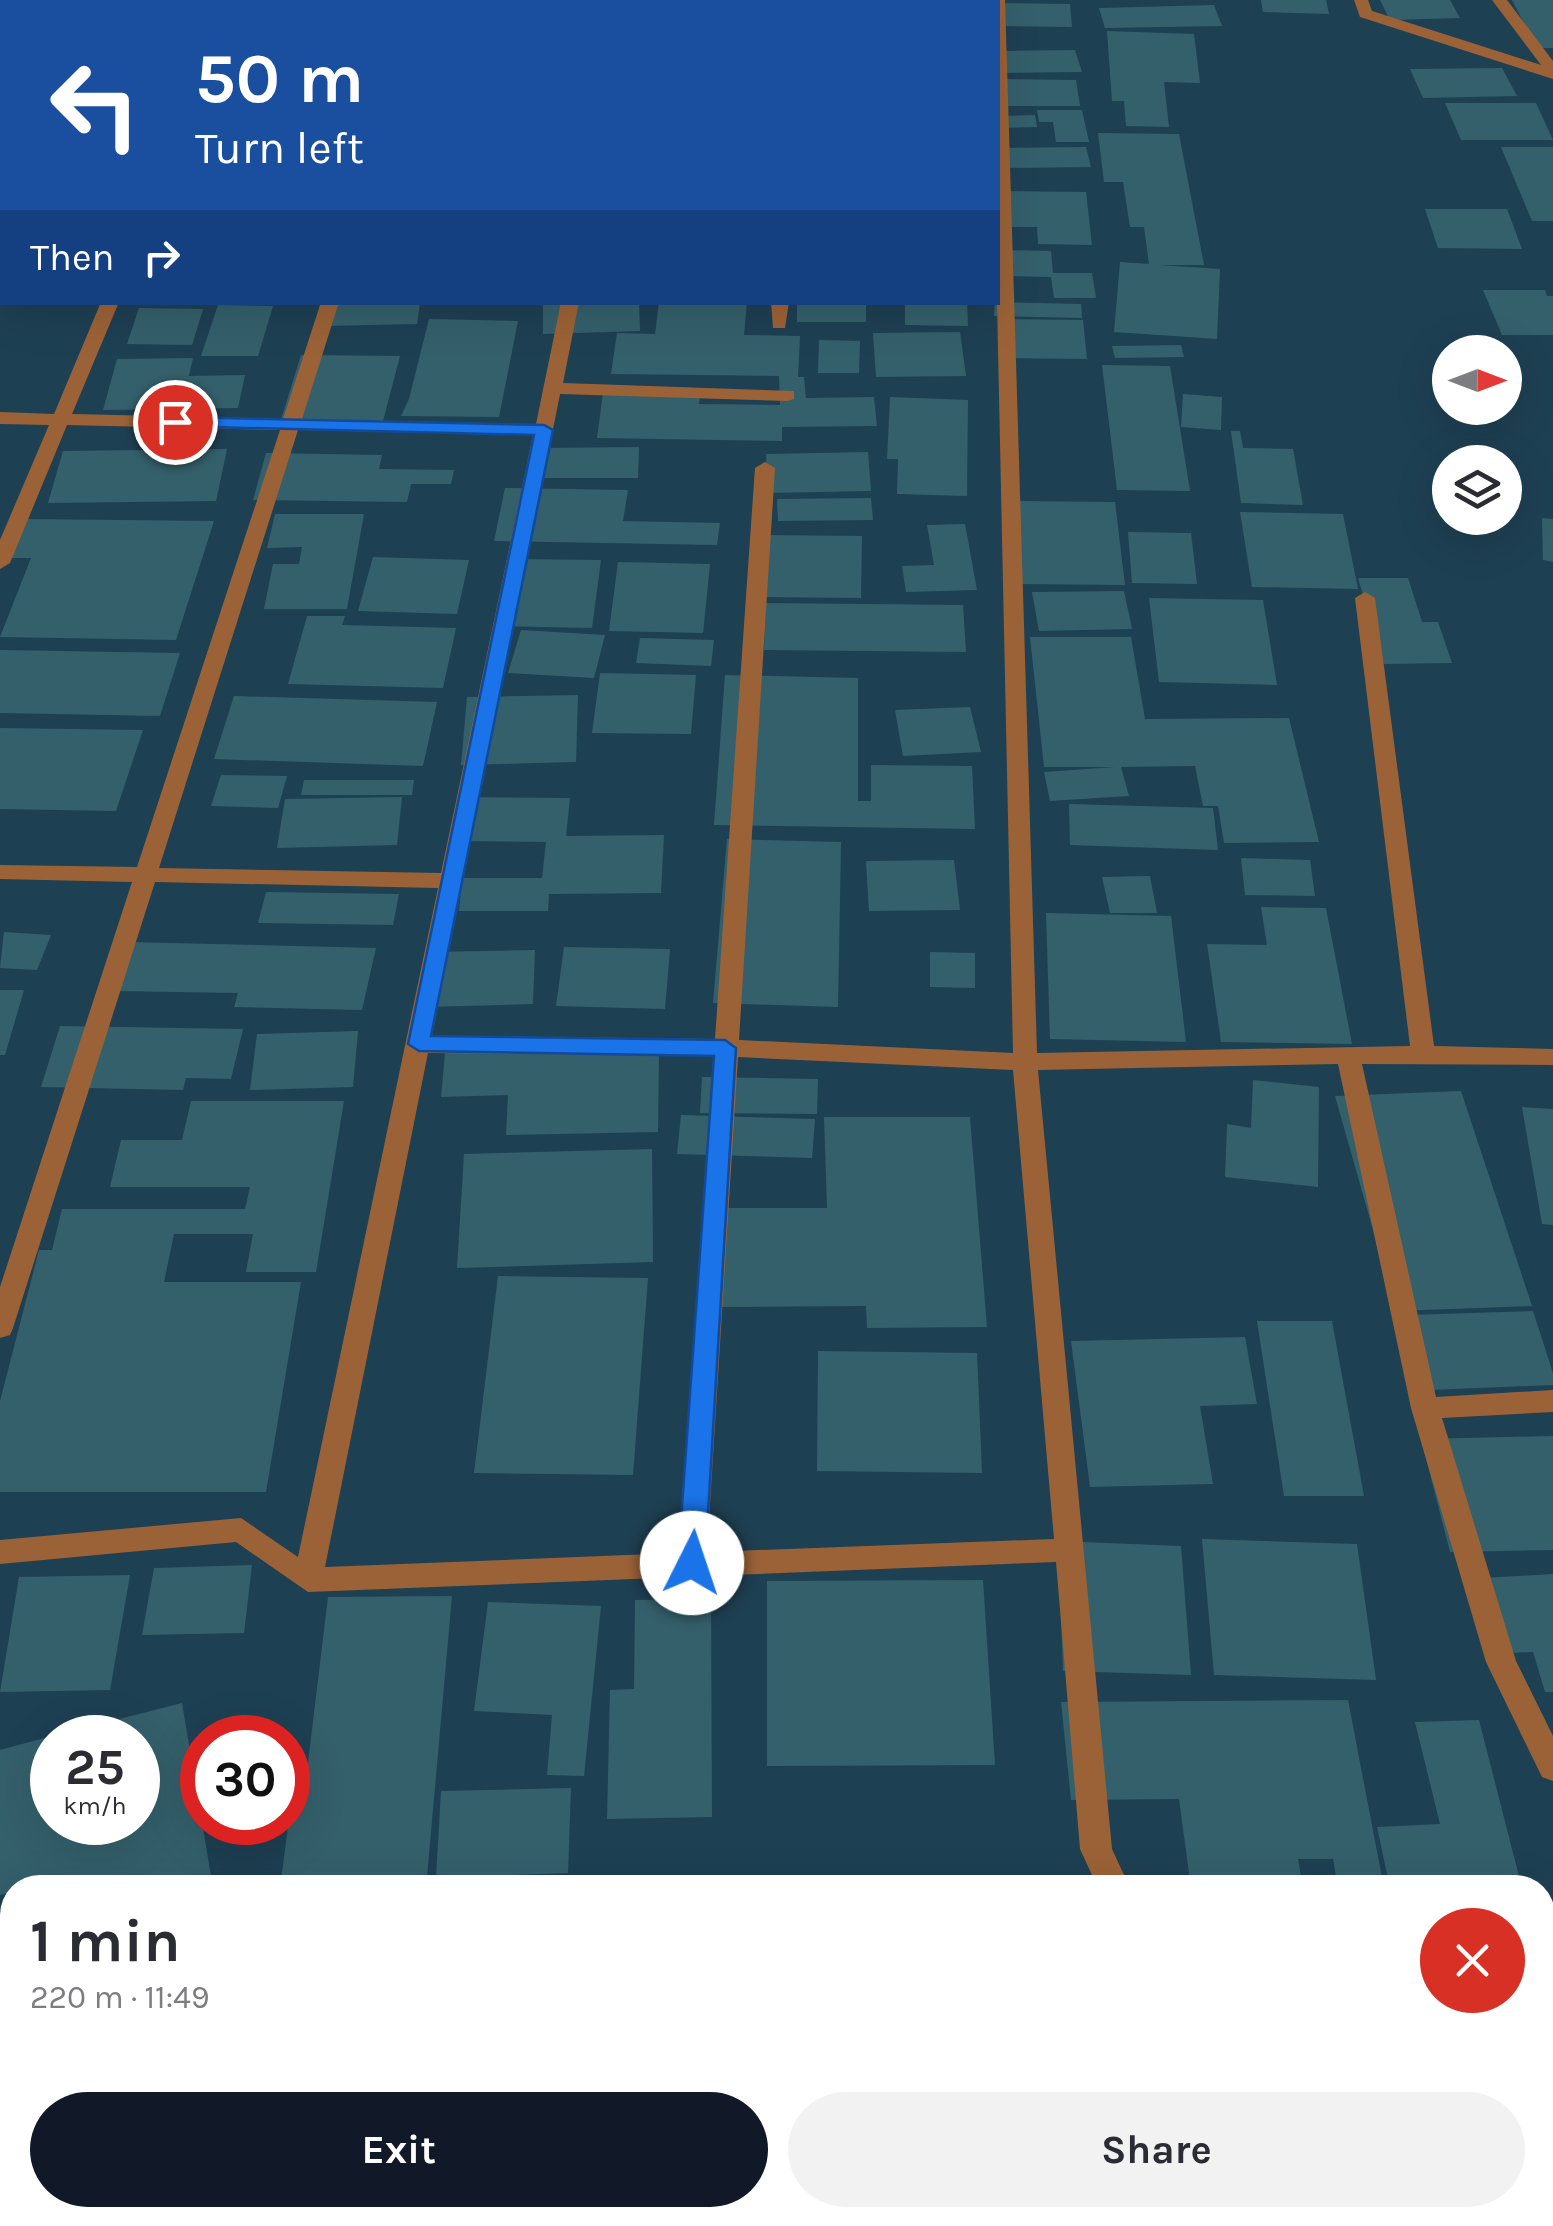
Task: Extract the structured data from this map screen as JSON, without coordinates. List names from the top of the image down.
{
  "north": "right",
  "page": {
    "turn": ["50 m", "Turn left"],
    "then": "Then",
    "speed": "25 km/h",
    "limit": "30",
    "heading": ["1 min", "220 m · 11:49"],
    "buttons": ["Exit", "Share"]
  }
}
